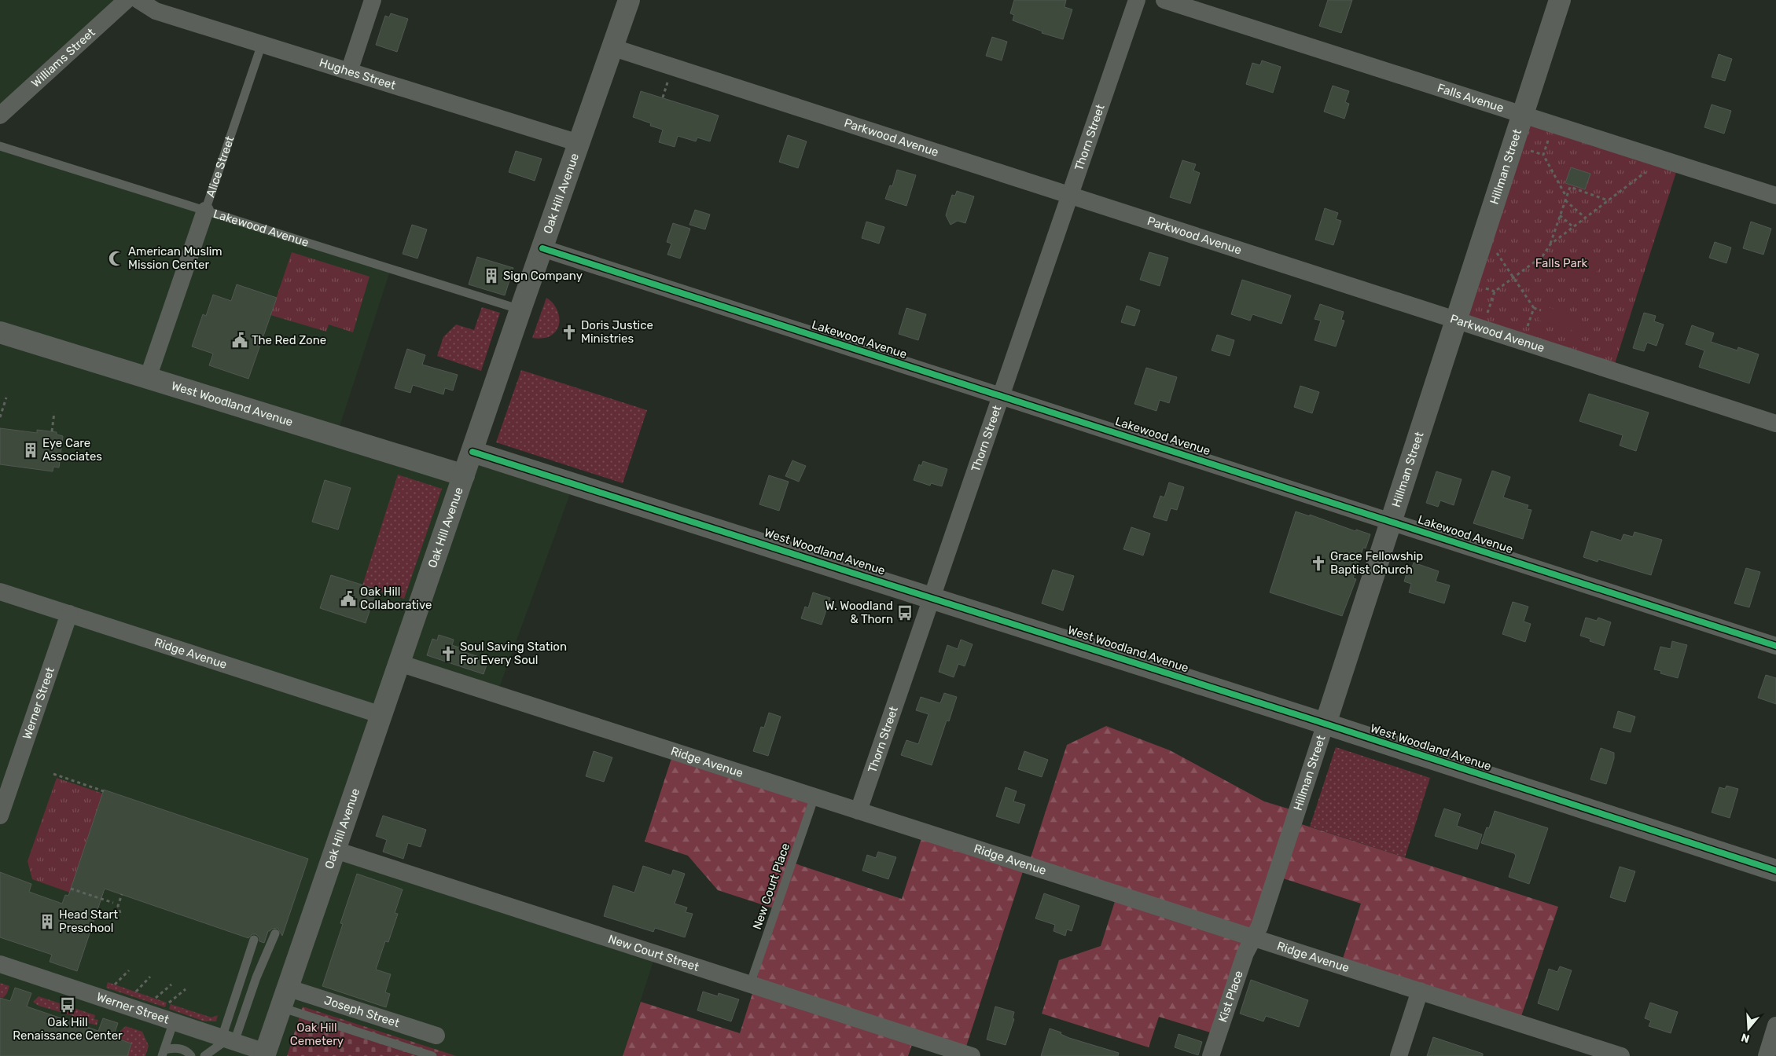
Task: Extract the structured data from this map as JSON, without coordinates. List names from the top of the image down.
{
  "streets": {
    "street": [
      "Williams Street",
      "Hughes Street",
      "Falls Avenue",
      "Parkwood Avenue",
      "Thorn Street",
      "Alice Street",
      "Hillman Street",
      "Oak Hill Avenue",
      "Lakewood Avenue",
      "West Woodland Avenue",
      "Ridge Avenue",
      "Werner Street",
      "New Court Street",
      "Kist Place",
      "Joseph Street"
    ],
    "lane": ["New Court Place"]
  },
  "crossings": [
    ["Hughes Street", "Alice Street"],
    ["Hughes Street", "Oak Hill Avenue"],
    ["Falls Avenue", "Hillman Street"],
    ["Parkwood Avenue", "Thorn Street"],
    ["Parkwood Avenue", "Hillman Street"],
    ["Parkwood Avenue", "Oak Hill Avenue"],
    ["Thorn Street", "Lakewood Avenue"],
    ["Thorn Street", "West Woodland Avenue"],
    ["Thorn Street", "Ridge Avenue"],
    ["Alice Street", "Lakewood Avenue"],
    ["Alice Street", "West Woodland Avenue"],
    ["Hillman Street", "Lakewood Avenue"],
    ["Hillman Street", "West Woodland Avenue"],
    ["Hillman Street", "Ridge Avenue"],
    ["Hillman Street", "Kist Place"],
    ["Oak Hill Avenue", "Lakewood Avenue"],
    ["Oak Hill Avenue", "West Woodland Avenue"],
    ["Oak Hill Avenue", "Ridge Avenue"],
    ["Oak Hill Avenue", "Werner Street"],
    ["Oak Hill Avenue", "New Court Street"],
    ["Oak Hill Avenue", "Joseph Street"],
    ["Ridge Avenue", "Werner Street"],
    ["Ridge Avenue", "New Court Place"],
    ["Ridge Avenue", "Kist Place"],
    ["New Court Place", "New Court Street"]
  ],
  "parks": ["Falls Park", "Oak Hill Cemetery"],
  "places": {
    "mosque": ["American Muslim Mission Center"],
    "building": ["Sign Company", "Eye Care Associates", "Head Start Preschool"],
    "church": ["Doris Justice Ministries", "Grace Fellowship Baptist Church", "Soul Saving Station For Every Soul"],
    "public building": ["The Red Zone", "Oak Hill Collaborative"],
    "bus stop": ["W. Woodland & Thorn", "Oak Hill Renaissance Center"]
  },
  "north": "bottom"
}
